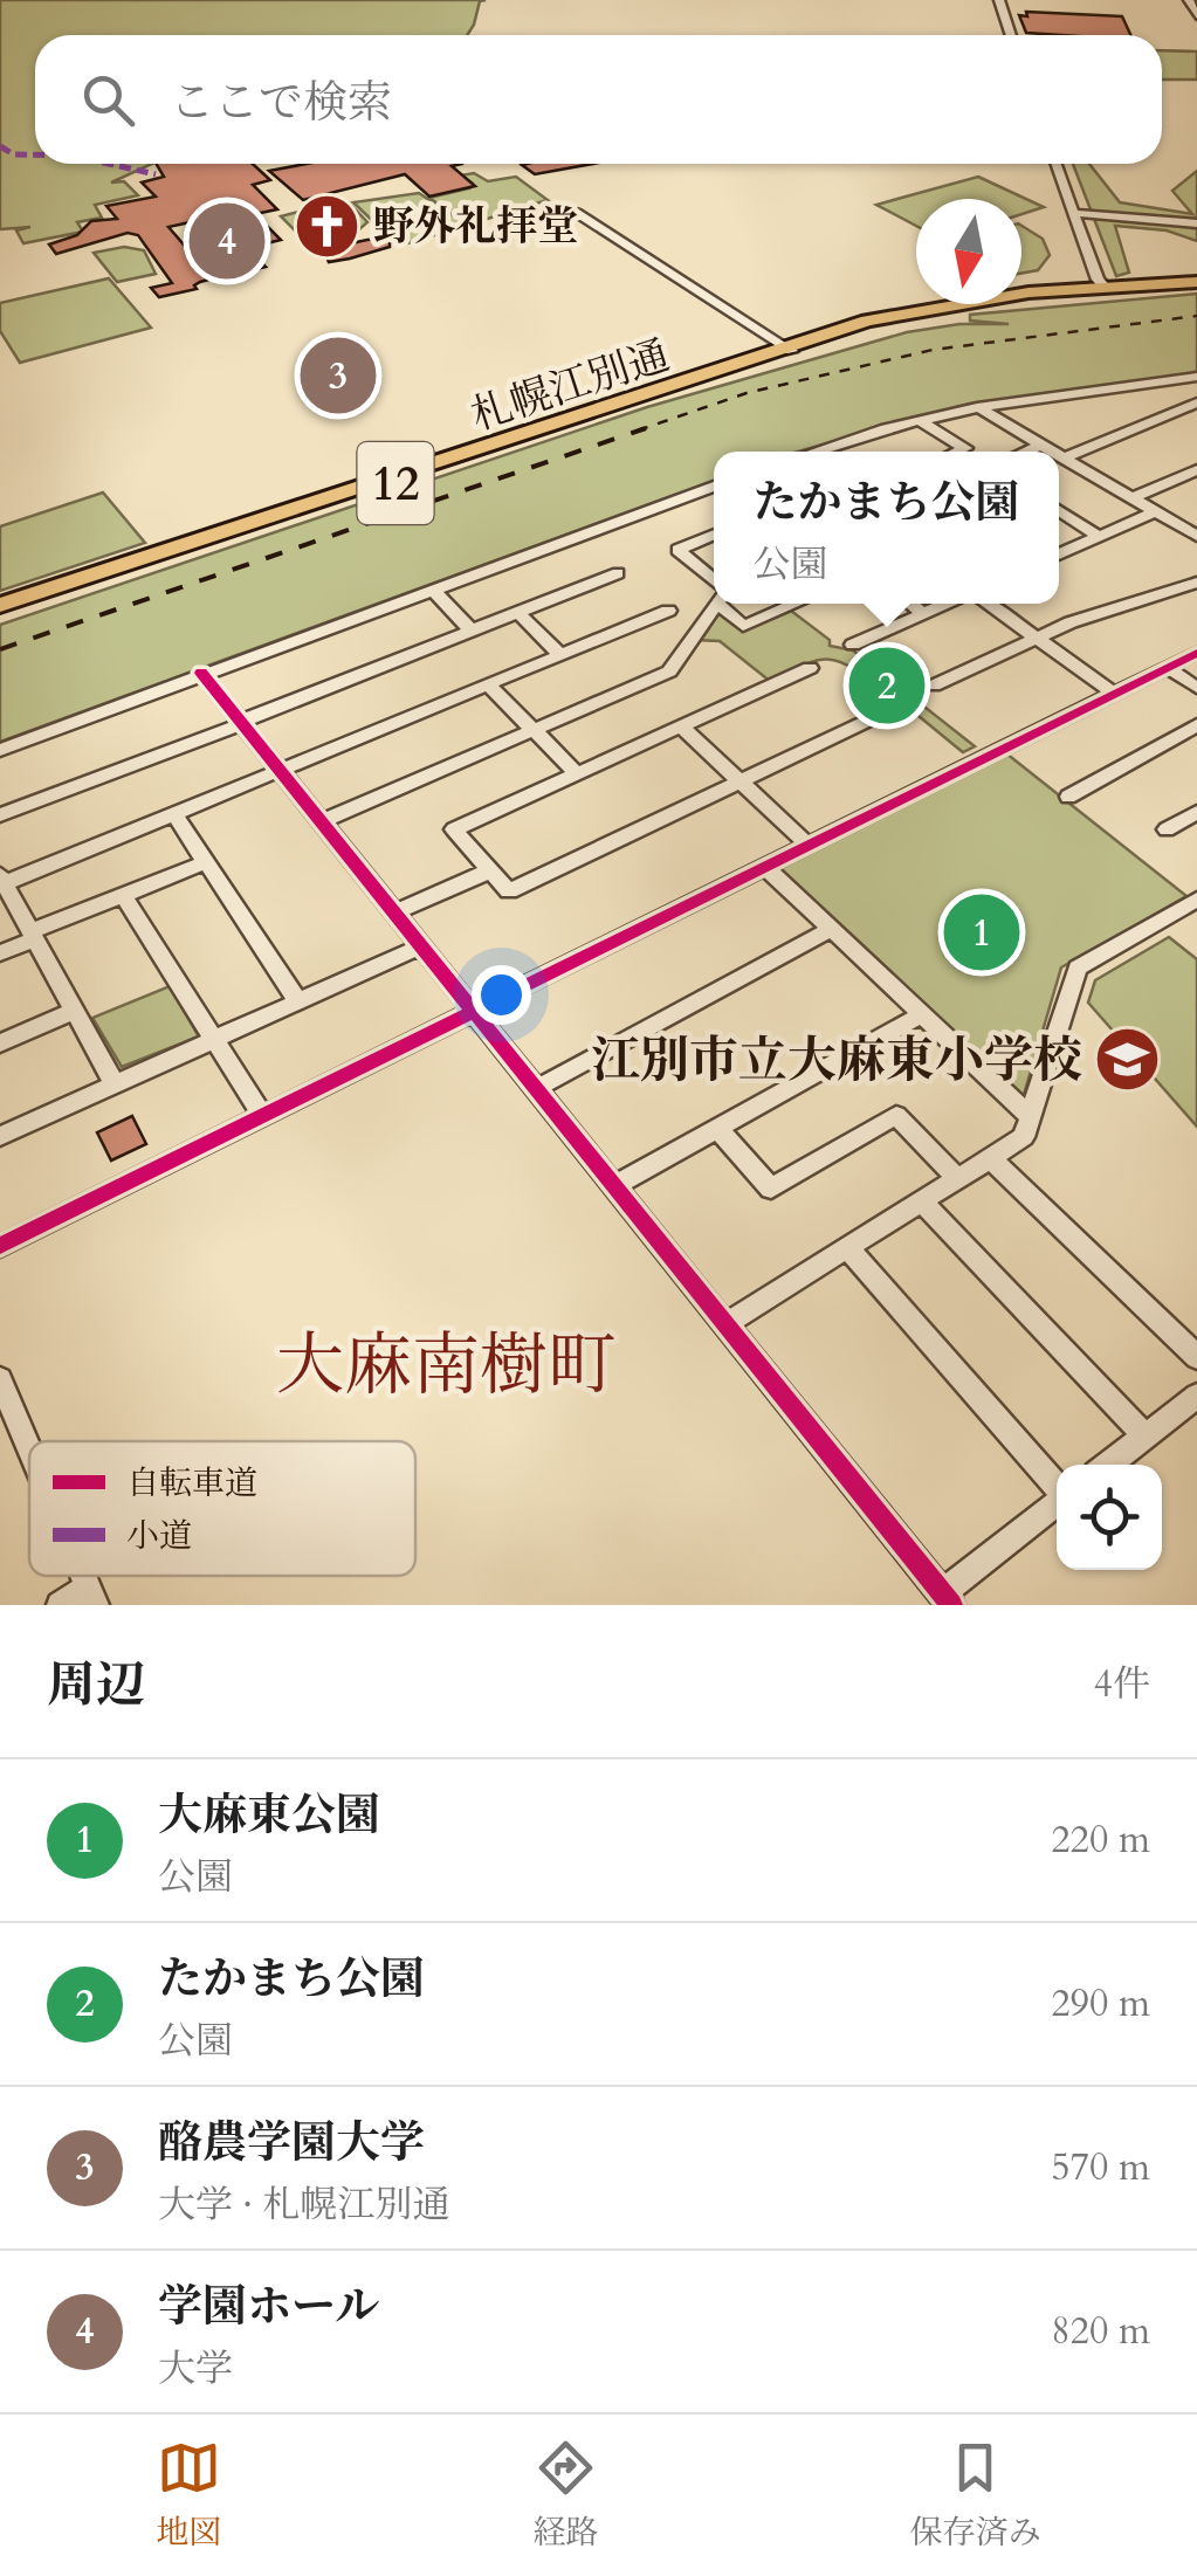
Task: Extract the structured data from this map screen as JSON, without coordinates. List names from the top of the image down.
{
  "streets": {
    "highway": ["札幌江別通", "12"]
  },
  "districts": ["大麻南樹町"],
  "places": {
    "church": ["野外礼拝堂"],
    "school or university": ["江別市立大麻東小学校"]
  },
  "legend": ["自転車道", "小道"],
  "north": "bottom",
  "page": {
    "search": "ここで検索",
    "pins": [
      "4",
      "3",
      "2",
      "1"
    ],
    "popup": ["たかまち公園", "公園"],
    "heading": ["周辺", "4件"],
    "list": [
      {
        "mark": "1",
        "name": "大麻東公園",
        "note": "公園",
        "value": "220 m"
      },
      {
        "mark": "2",
        "name": "たかまち公園",
        "note": "公園",
        "value": "290 m"
      },
      {
        "mark": "3",
        "name": "酪農学園大学",
        "note": "大学 · 札幌江別通",
        "value": "570 m"
      },
      {
        "mark": "4",
        "name": "学園ホール",
        "note": "大学",
        "value": "820 m"
      }
    ],
    "nav": ["地図", "経路", "保存済み"]
  }
}
